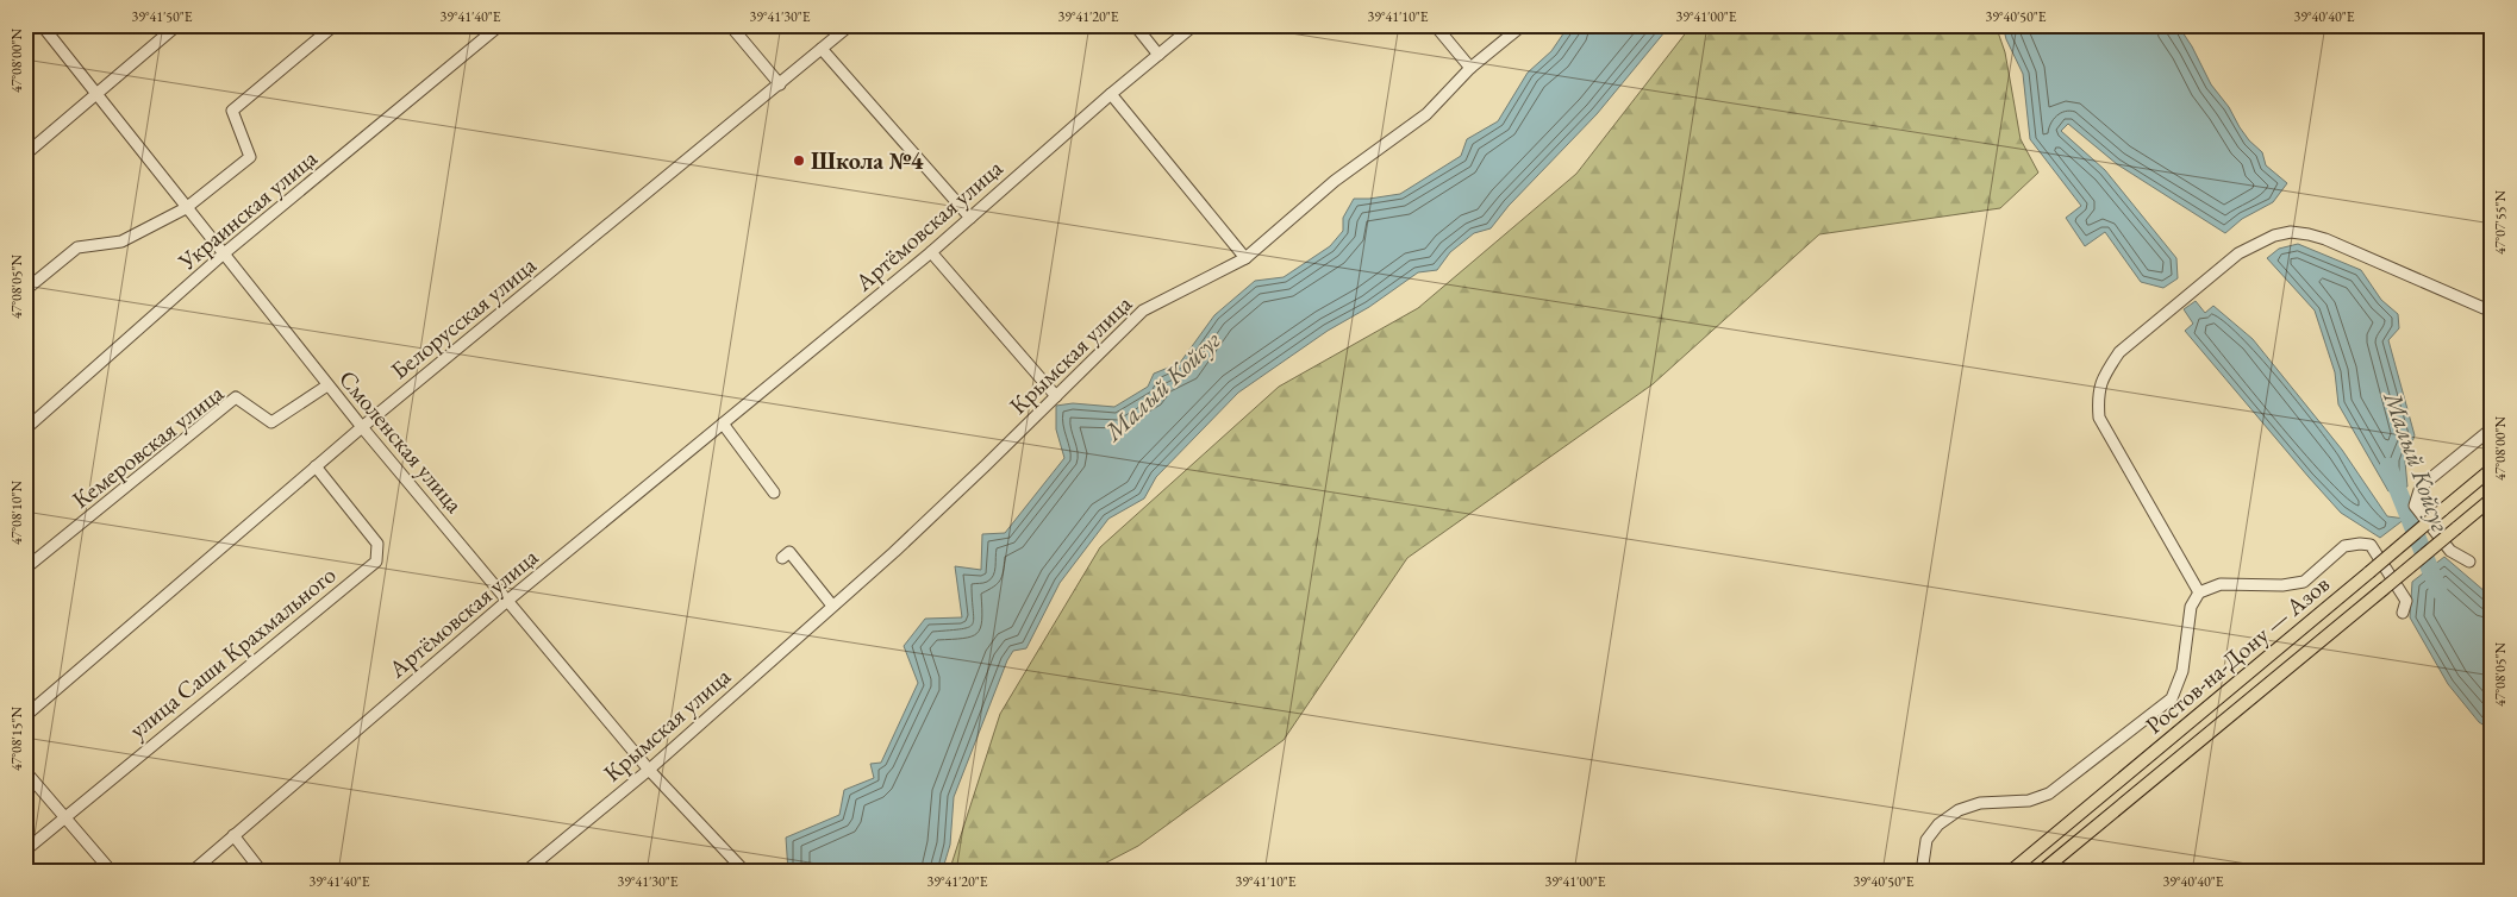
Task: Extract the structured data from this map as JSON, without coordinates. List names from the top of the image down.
{
  "streets": {
    "main road": ["Ростов-на-Дону — Азов"],
    "street": [
      "Украинская улица",
      "Артёмовская улица",
      "Белорусская улица",
      "Крымская улица",
      "Смоленская улица",
      "Кемеровская улица",
      "улица Саши Крахмального"
    ]
  },
  "crossings": [
    ["Украинская улица", "Смоленская улица"],
    ["Артёмовская улица", "Смоленская улица"],
    ["Белорусская улица", "Смоленская улица"],
    ["Белорусская улица", "улица Саши Крахмального"],
    ["Крымская улица", "Смоленская улица"],
    ["Смоленская улица", "Кемеровская улица"]
  ],
  "water": ["Малый Койсуг"],
  "places": ["Школа №4"],
  "coordinates": [
    "39°41'50\"E",
    "39°41'40\"E",
    "39°41'30\"E",
    "39°41'20\"E",
    "39°41'10\"E",
    "39°41'00\"E",
    "39°40'50\"E",
    "39°40'40\"E",
    "47°08'00\"N",
    "47°07'55\"N",
    "47°08'05\"N",
    "47°08'10\"N",
    "47°08'15\"N"
  ]
}
